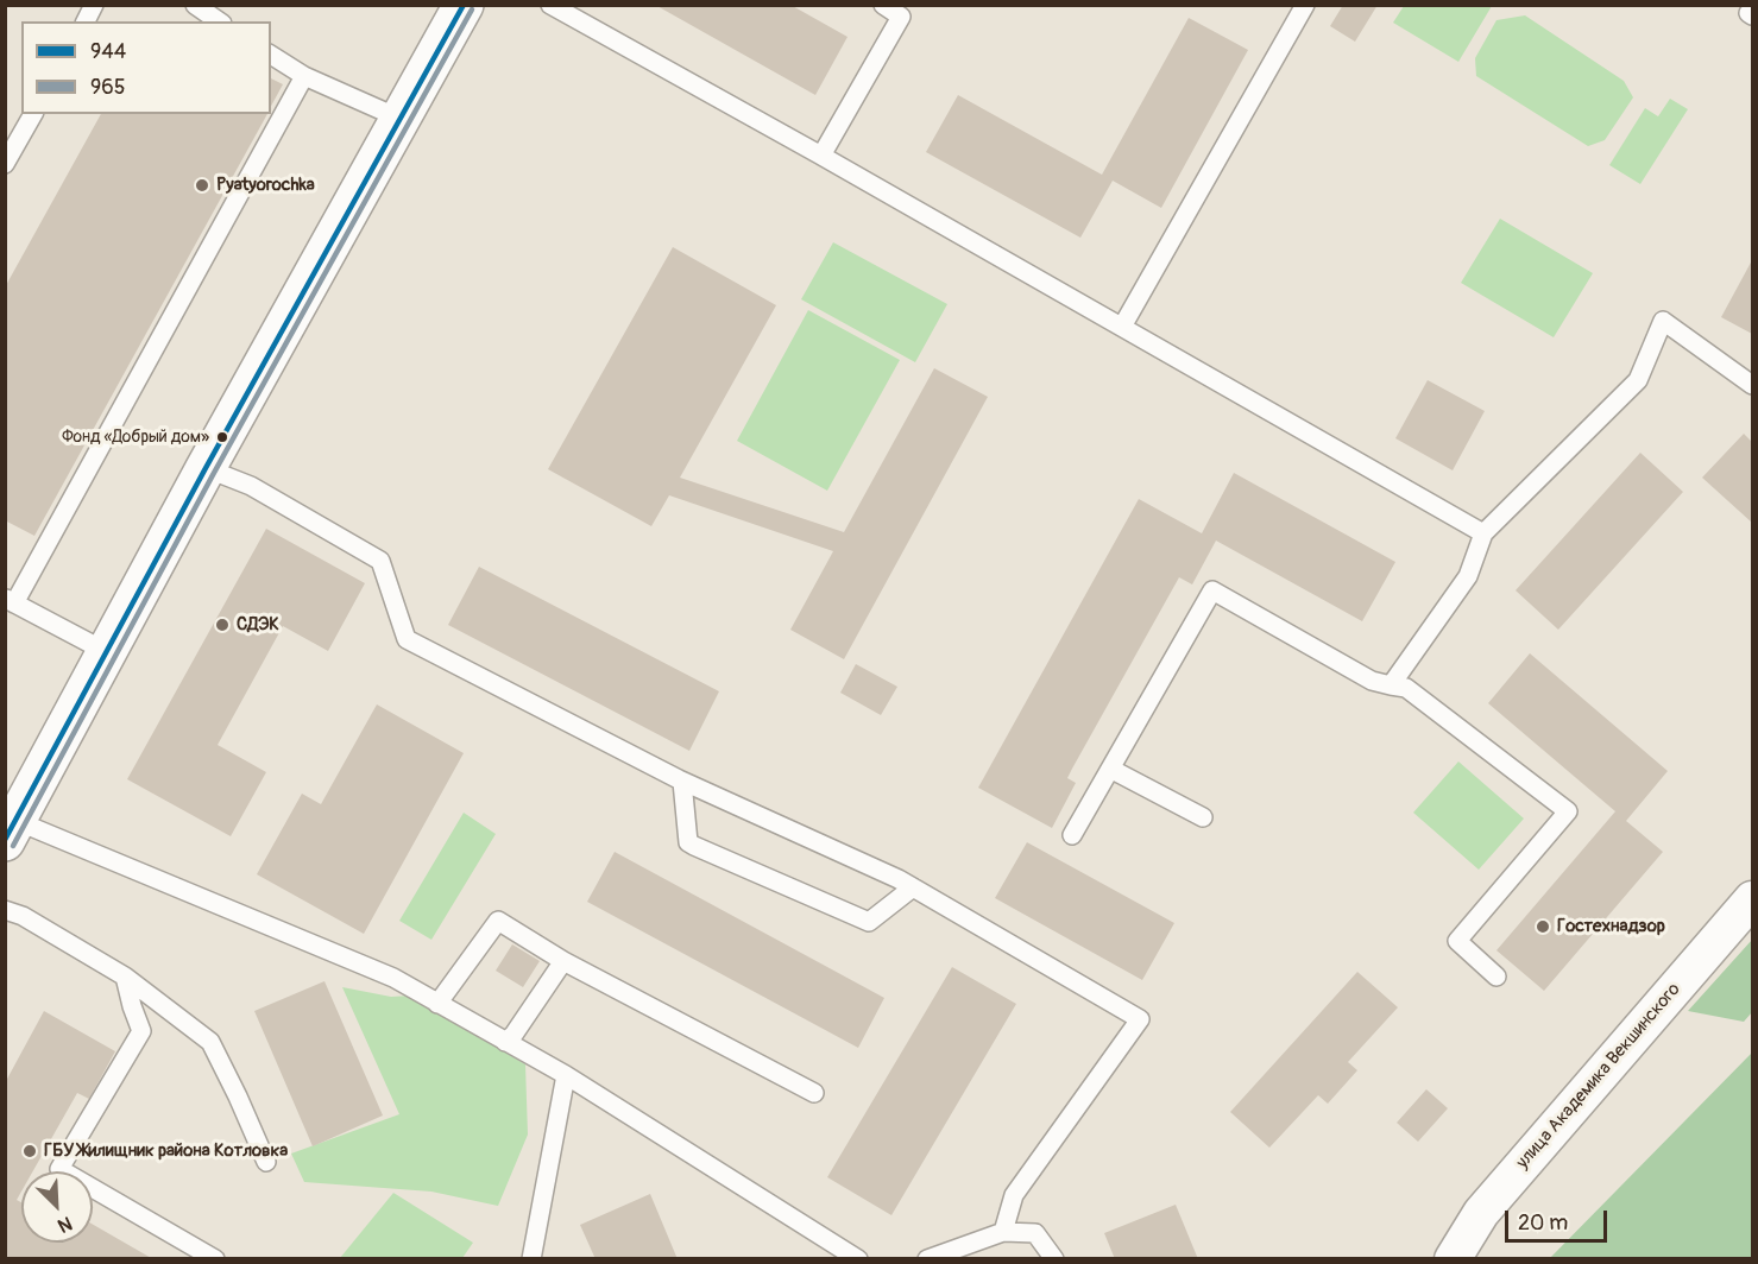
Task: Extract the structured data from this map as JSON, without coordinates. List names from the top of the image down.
{
  "streets": {
    "street": ["улица Академика Векшинского"]
  },
  "places": [
    "Pyatyorochka",
    "Фонд «Добрый дом»",
    "СДЭК",
    "Гостехнадзор",
    "ГБУ Жилищник района Котловка"
  ],
  "lines": ["transit line 944", "transit line 965"],
  "legend": ["944", "965"],
  "scale_bar": "20 m",
  "north": "bottom right"
}
